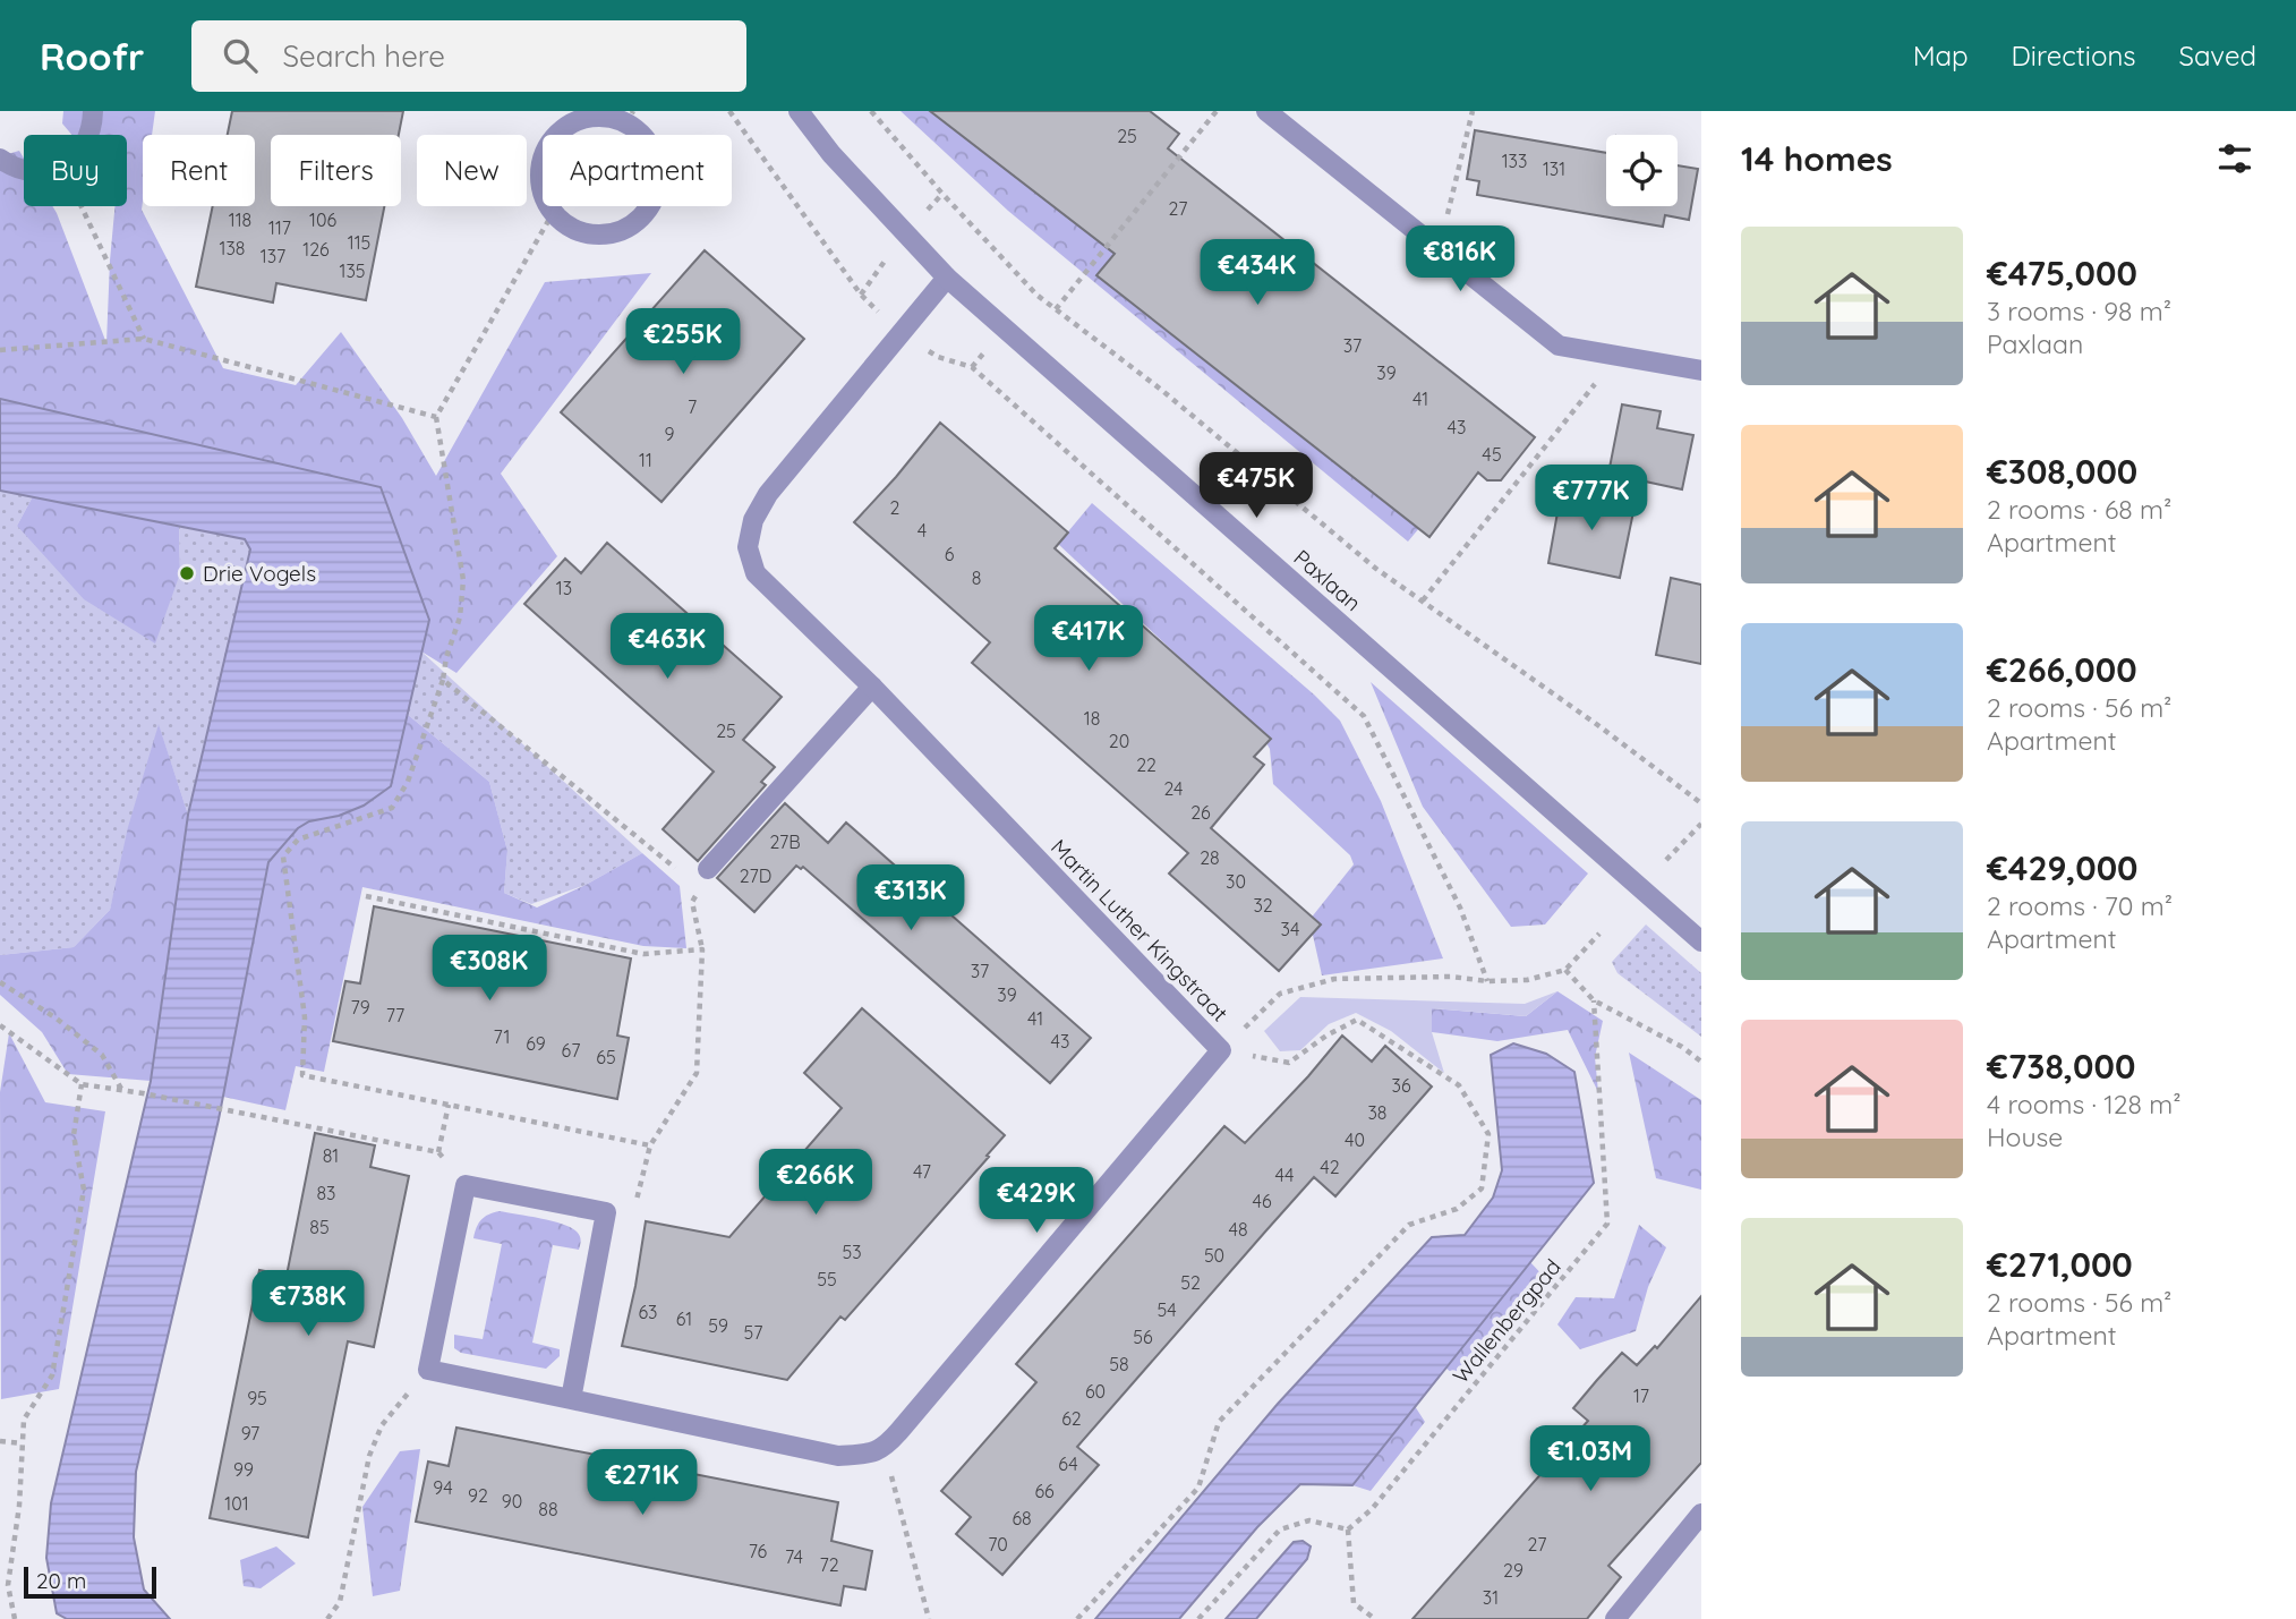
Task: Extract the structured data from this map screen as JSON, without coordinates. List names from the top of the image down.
{
  "streets": {
    "street": ["Paxlaan", "Martin Luther Kingstraat"],
    "path": ["Wallenbergpad"]
  },
  "crossings": [
    ["Paxlaan", "Martin Luther Kingstraat"]
  ],
  "places": ["Drie Vogels"],
  "house_numbers": [
    "25",
    "133",
    "131",
    "27",
    "118",
    "106",
    "117",
    "115",
    "138",
    "126",
    "137",
    "135",
    "37",
    "39",
    "41",
    "7",
    "43",
    "9",
    "45",
    "11",
    "2",
    "4",
    "6",
    "8",
    "13",
    "18",
    "25",
    "20",
    "22",
    "24",
    "26",
    "27B",
    "28",
    "27D",
    "30",
    "32",
    "34",
    "37",
    "39",
    "79",
    "77",
    "41",
    "71",
    "43",
    "69",
    "67",
    "65",
    "36",
    "38",
    "40",
    "81",
    "42",
    "47",
    "44",
    "83",
    "46",
    "85",
    "48",
    "53",
    "50",
    "55",
    "52",
    "54",
    "63",
    "61",
    "59",
    "57",
    "56",
    "58",
    "60",
    "17",
    "95",
    "62",
    "97",
    "64",
    "99",
    "94",
    "66",
    "92",
    "90",
    "101",
    "88",
    "68",
    "70",
    "27",
    "76",
    "74",
    "72",
    "29",
    "31"
  ],
  "scale_bar": "20 m",
  "page": {
    "header": "Roofr",
    "search": "Search here",
    "nav": ["Map", "Directions", "Saved"],
    "heading": "14 homes",
    "chip": [
      "Buy",
      "Rent",
      "Filters",
      "New",
      "Apartment"
    ],
    "list": [
      {
        "name": "€475,000",
        "note": "3 rooms · 98 m² · Paxlaan"
      },
      {
        "name": "€308,000",
        "note": "2 rooms · 68 m² · Apartment"
      },
      {
        "name": "€266,000",
        "note": "2 rooms · 56 m² · Apartment"
      },
      {
        "name": "€429,000",
        "note": "2 rooms · 70 m² · Apartment"
      },
      {
        "name": "€738,000",
        "note": "4 rooms · 128 m² · House"
      },
      {
        "name": "€271,000",
        "note": "2 rooms · 56 m² · Apartment"
      }
    ],
    "price": [
      "€816K",
      "€434K",
      "€255K",
      "€475K",
      "€777K",
      "€417K",
      "€463K",
      "€313K",
      "€308K",
      "€266K",
      "€429K",
      "€738K",
      "€1.03M",
      "€271K"
    ],
    "scale": "20 m"
  }
}
